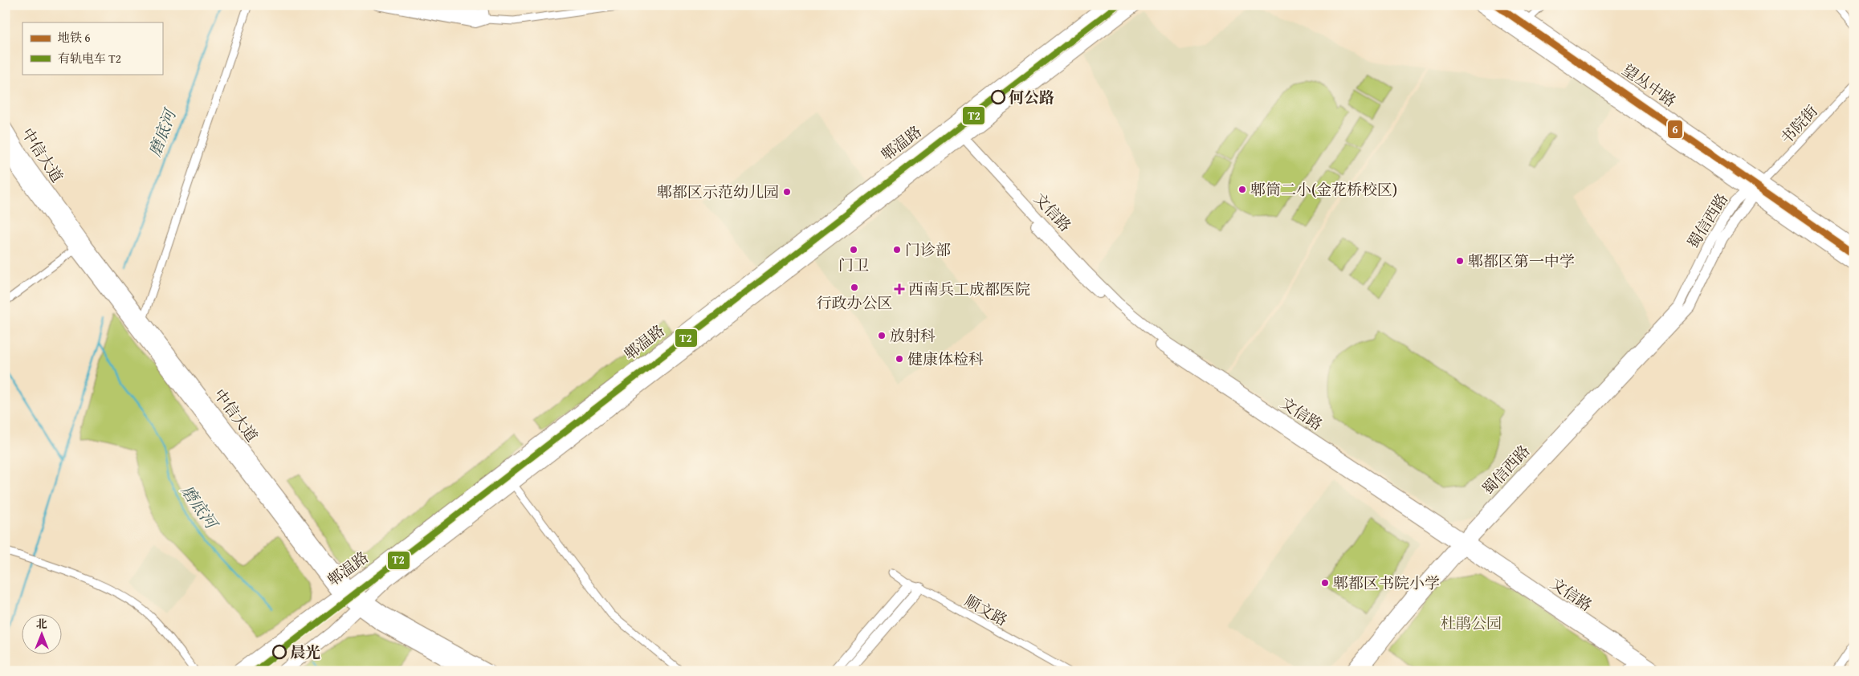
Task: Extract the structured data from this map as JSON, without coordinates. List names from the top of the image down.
{
  "streets": {
    "main road": ["望丛中路", "郫温路", "中信大道"],
    "street": [
      "书院街",
      "文信路",
      "蜀信西路",
      "顺文路"
    ]
  },
  "crossings": [
    ["望丛中路", "书院街"],
    ["望丛中路", "蜀信西路"],
    ["书院街", "蜀信西路"],
    ["郫温路", "中信大道"],
    ["文信路", "蜀信西路"]
  ],
  "water": ["磨底河"],
  "parks": ["杜鹃公园"],
  "places": {
    "other": [
      "何公路",
      "郫筒二小(金花桥校区)",
      "郫都区示范幼儿园",
      "门卫",
      "门诊部",
      "郫都区第一中学",
      "行政办公区",
      "放射科",
      "健康体检科",
      "郫都区书院小学",
      "晨光"
    ],
    "health": ["西南兵工成都医院"]
  },
  "lines": ["metro line 6", "tram line T2"],
  "legend": ["地铁 6", "有轨电车 T2"],
  "north": "top"
}
